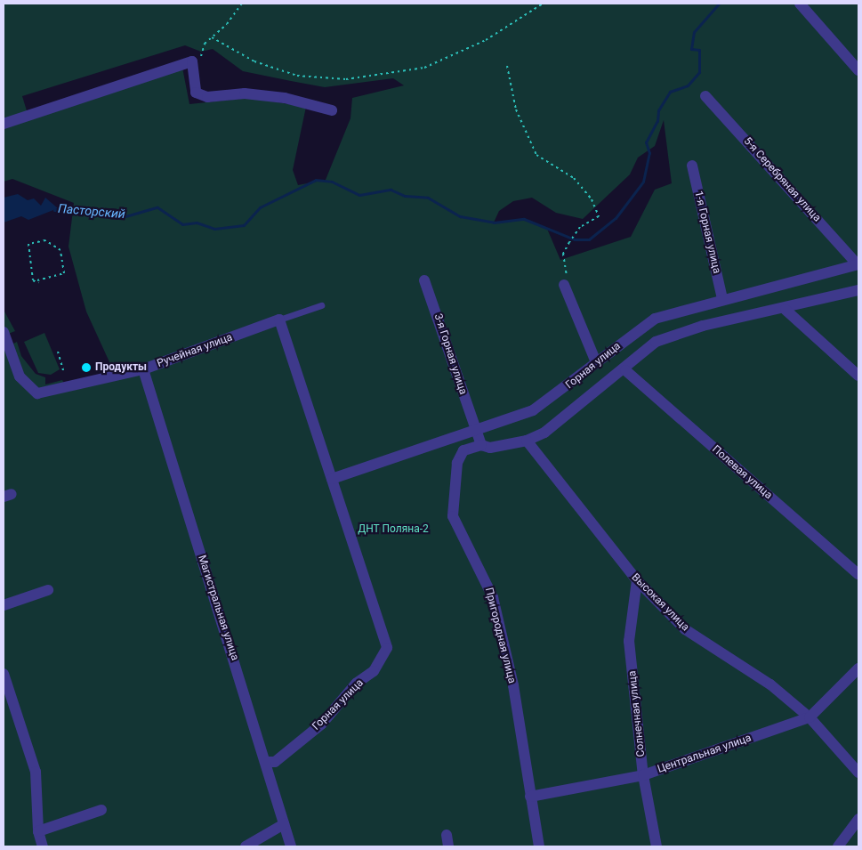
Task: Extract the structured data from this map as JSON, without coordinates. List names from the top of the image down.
{
  "streets": {
    "street": [
      "5-я Серебряная улица",
      "1-я Горная улица",
      "Ручейная улица",
      "3-я Горная улица",
      "Горная улица",
      "Полевая улица",
      "Высокая улица",
      "Магистральная улица",
      "Пригородная улица",
      "Солнечная улица",
      "Центральная улица"
    ]
  },
  "crossings": [
    ["5-я Серебряная улица", "Горная улица"],
    ["1-я Горная улица", "Горная улица"],
    ["Ручейная улица", "Горная улица"],
    ["Ручейная улица", "Магистральная улица"],
    ["3-я Горная улица", "Горная улица"],
    ["3-я Горная улица", "Пригородная улица"],
    ["Горная улица", "Магистральная улица"],
    ["Высокая улица", "Солнечная улица"],
    ["Высокая улица", "Центральная улица"],
    ["Пригородная улица", "Центральная улица"],
    ["Солнечная улица", "Центральная улица"]
  ],
  "water": ["Пасторский"],
  "parks": ["ДНТ Поляна-2"],
  "places": ["Продукты"]
}
